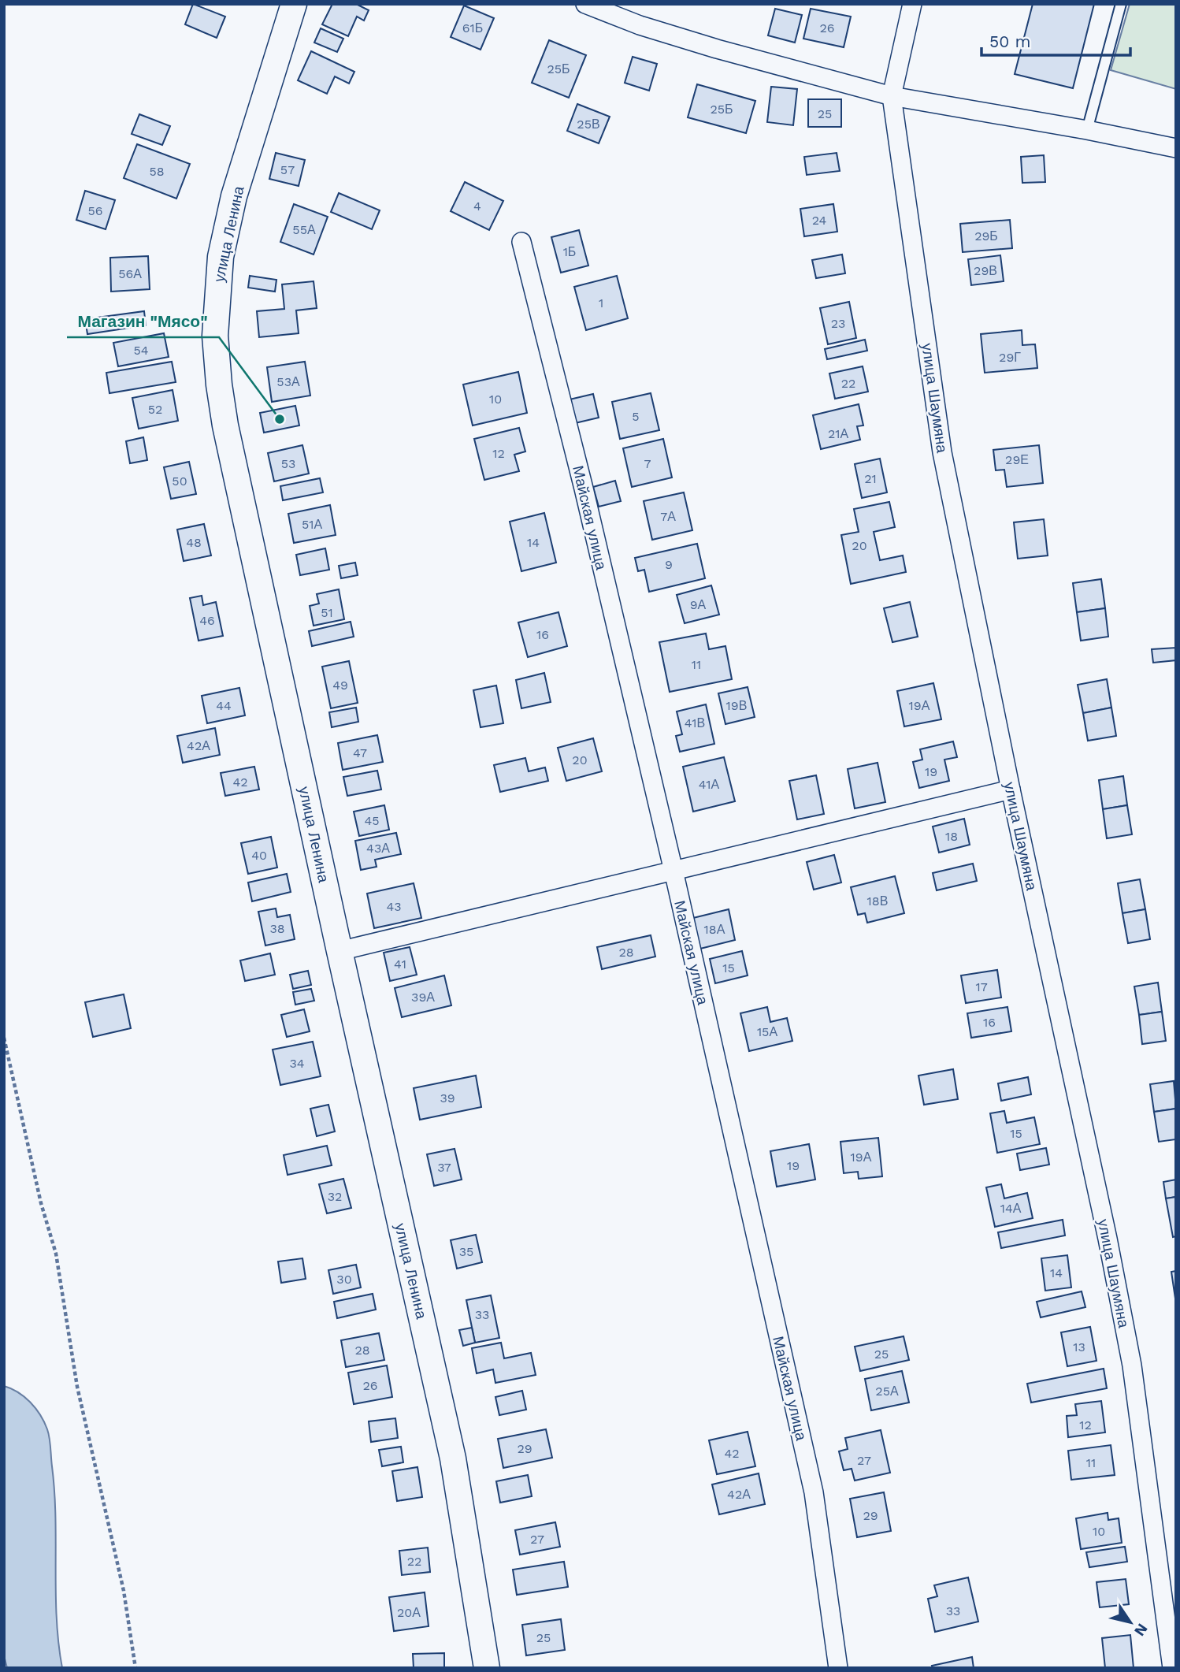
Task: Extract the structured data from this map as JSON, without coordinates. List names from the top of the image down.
{
  "streets": {
    "street": ["улица Ленина", "улица Шаумяна", "Майская улица"]
  },
  "places": ["Магазин \"Мясо\""],
  "house_numbers": [
    "61Б",
    "26",
    "25Б",
    "25Б",
    "25",
    "25В",
    "57",
    "58",
    "4",
    "56",
    "24",
    "55А",
    "29Б",
    "1Б",
    "29В",
    "56А",
    "1",
    "23",
    "54",
    "29Г",
    "53А",
    "22",
    "10",
    "52",
    "5",
    "21А",
    "12",
    "29Е",
    "53",
    "7",
    "21",
    "50",
    "7А",
    "51А",
    "48",
    "14",
    "20",
    "9",
    "9А",
    "51",
    "46",
    "16",
    "11",
    "49",
    "44",
    "19В",
    "19А",
    "41В",
    "42А",
    "47",
    "20",
    "19",
    "42",
    "41А",
    "45",
    "18",
    "43А",
    "40",
    "18В",
    "43",
    "38",
    "18А",
    "28",
    "41",
    "15",
    "17",
    "39А",
    "16",
    "15А",
    "34",
    "39",
    "15",
    "19А",
    "19",
    "37",
    "32",
    "14А",
    "35",
    "14",
    "30",
    "33",
    "13",
    "28",
    "25",
    "26",
    "25А",
    "12",
    "29",
    "42",
    "27",
    "11",
    "42А",
    "29",
    "10",
    "27",
    "22",
    "33",
    "20А",
    "25"
  ],
  "scale_bar": "50 m",
  "north": "bottom right"
}
